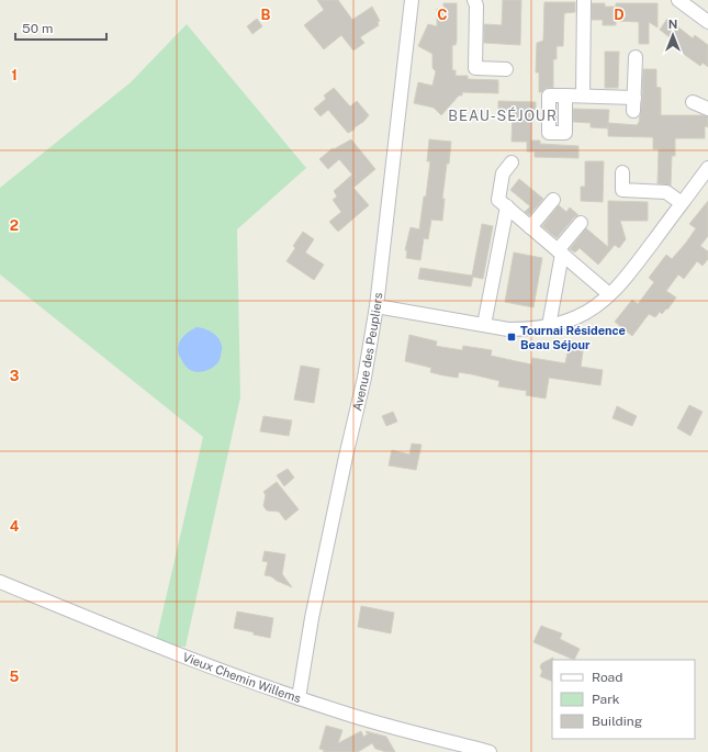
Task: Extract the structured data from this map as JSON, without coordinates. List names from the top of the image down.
{
  "streets": {
    "street": ["Avenue des Peupliers", "Vieux Chemin Willems"]
  },
  "crossings": [
    ["Avenue des Peupliers", "Vieux Chemin Willems"]
  ],
  "districts": ["BEAU-SÉJOUR"],
  "places": {
    "transit": ["Tournai Résidence Beau Séjour"]
  },
  "legend": ["Road", "Park", "Building"],
  "scale_bar": "50 m",
  "north": "top",
  "grid": {
    "columns": ["B", "C", "D"],
    "rows": [
      "1",
      "2",
      "3",
      "4",
      "5"
    ]
  }
}
